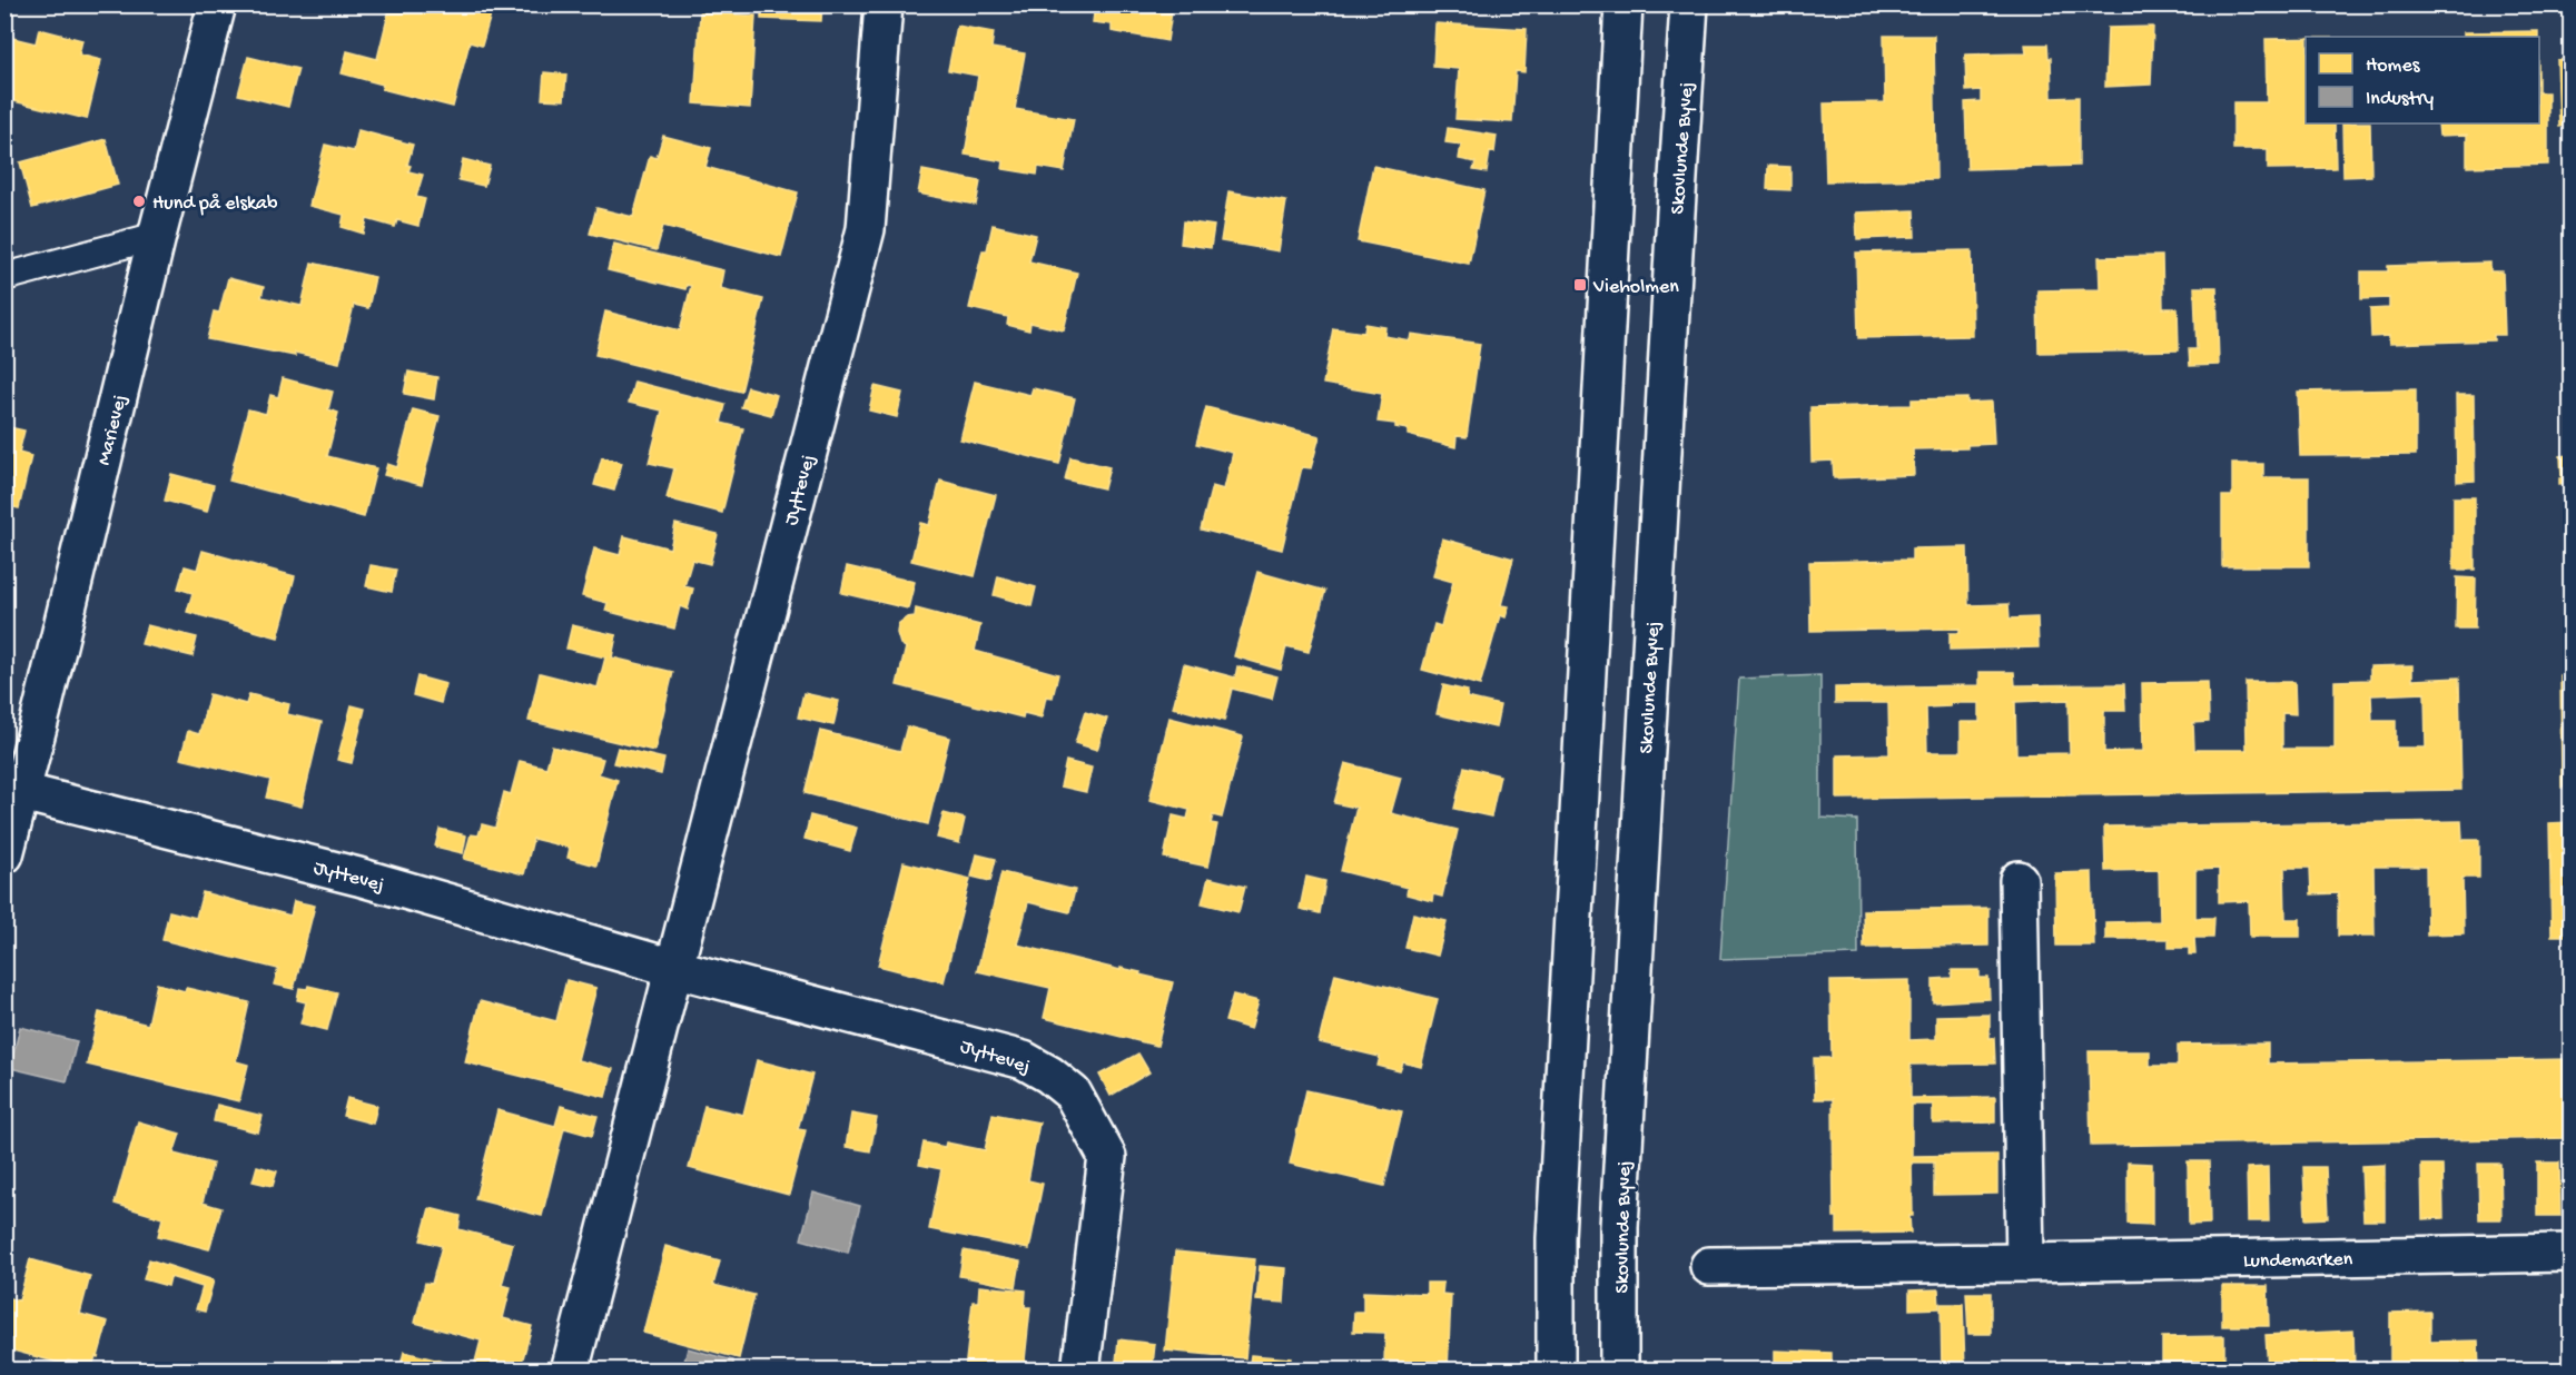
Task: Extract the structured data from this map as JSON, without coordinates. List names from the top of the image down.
{
  "streets": {
    "street": [
      "Skovlunde Byvej",
      "Marievej",
      "Jyttevej",
      "Lundemarken"
    ]
  },
  "crossings": [
    ["Marievej", "Jyttevej"]
  ],
  "places": {
    "other": ["Hund på elskab"],
    "transit": ["Vieholmen"]
  },
  "legend": ["Homes", "Industry"]
}
